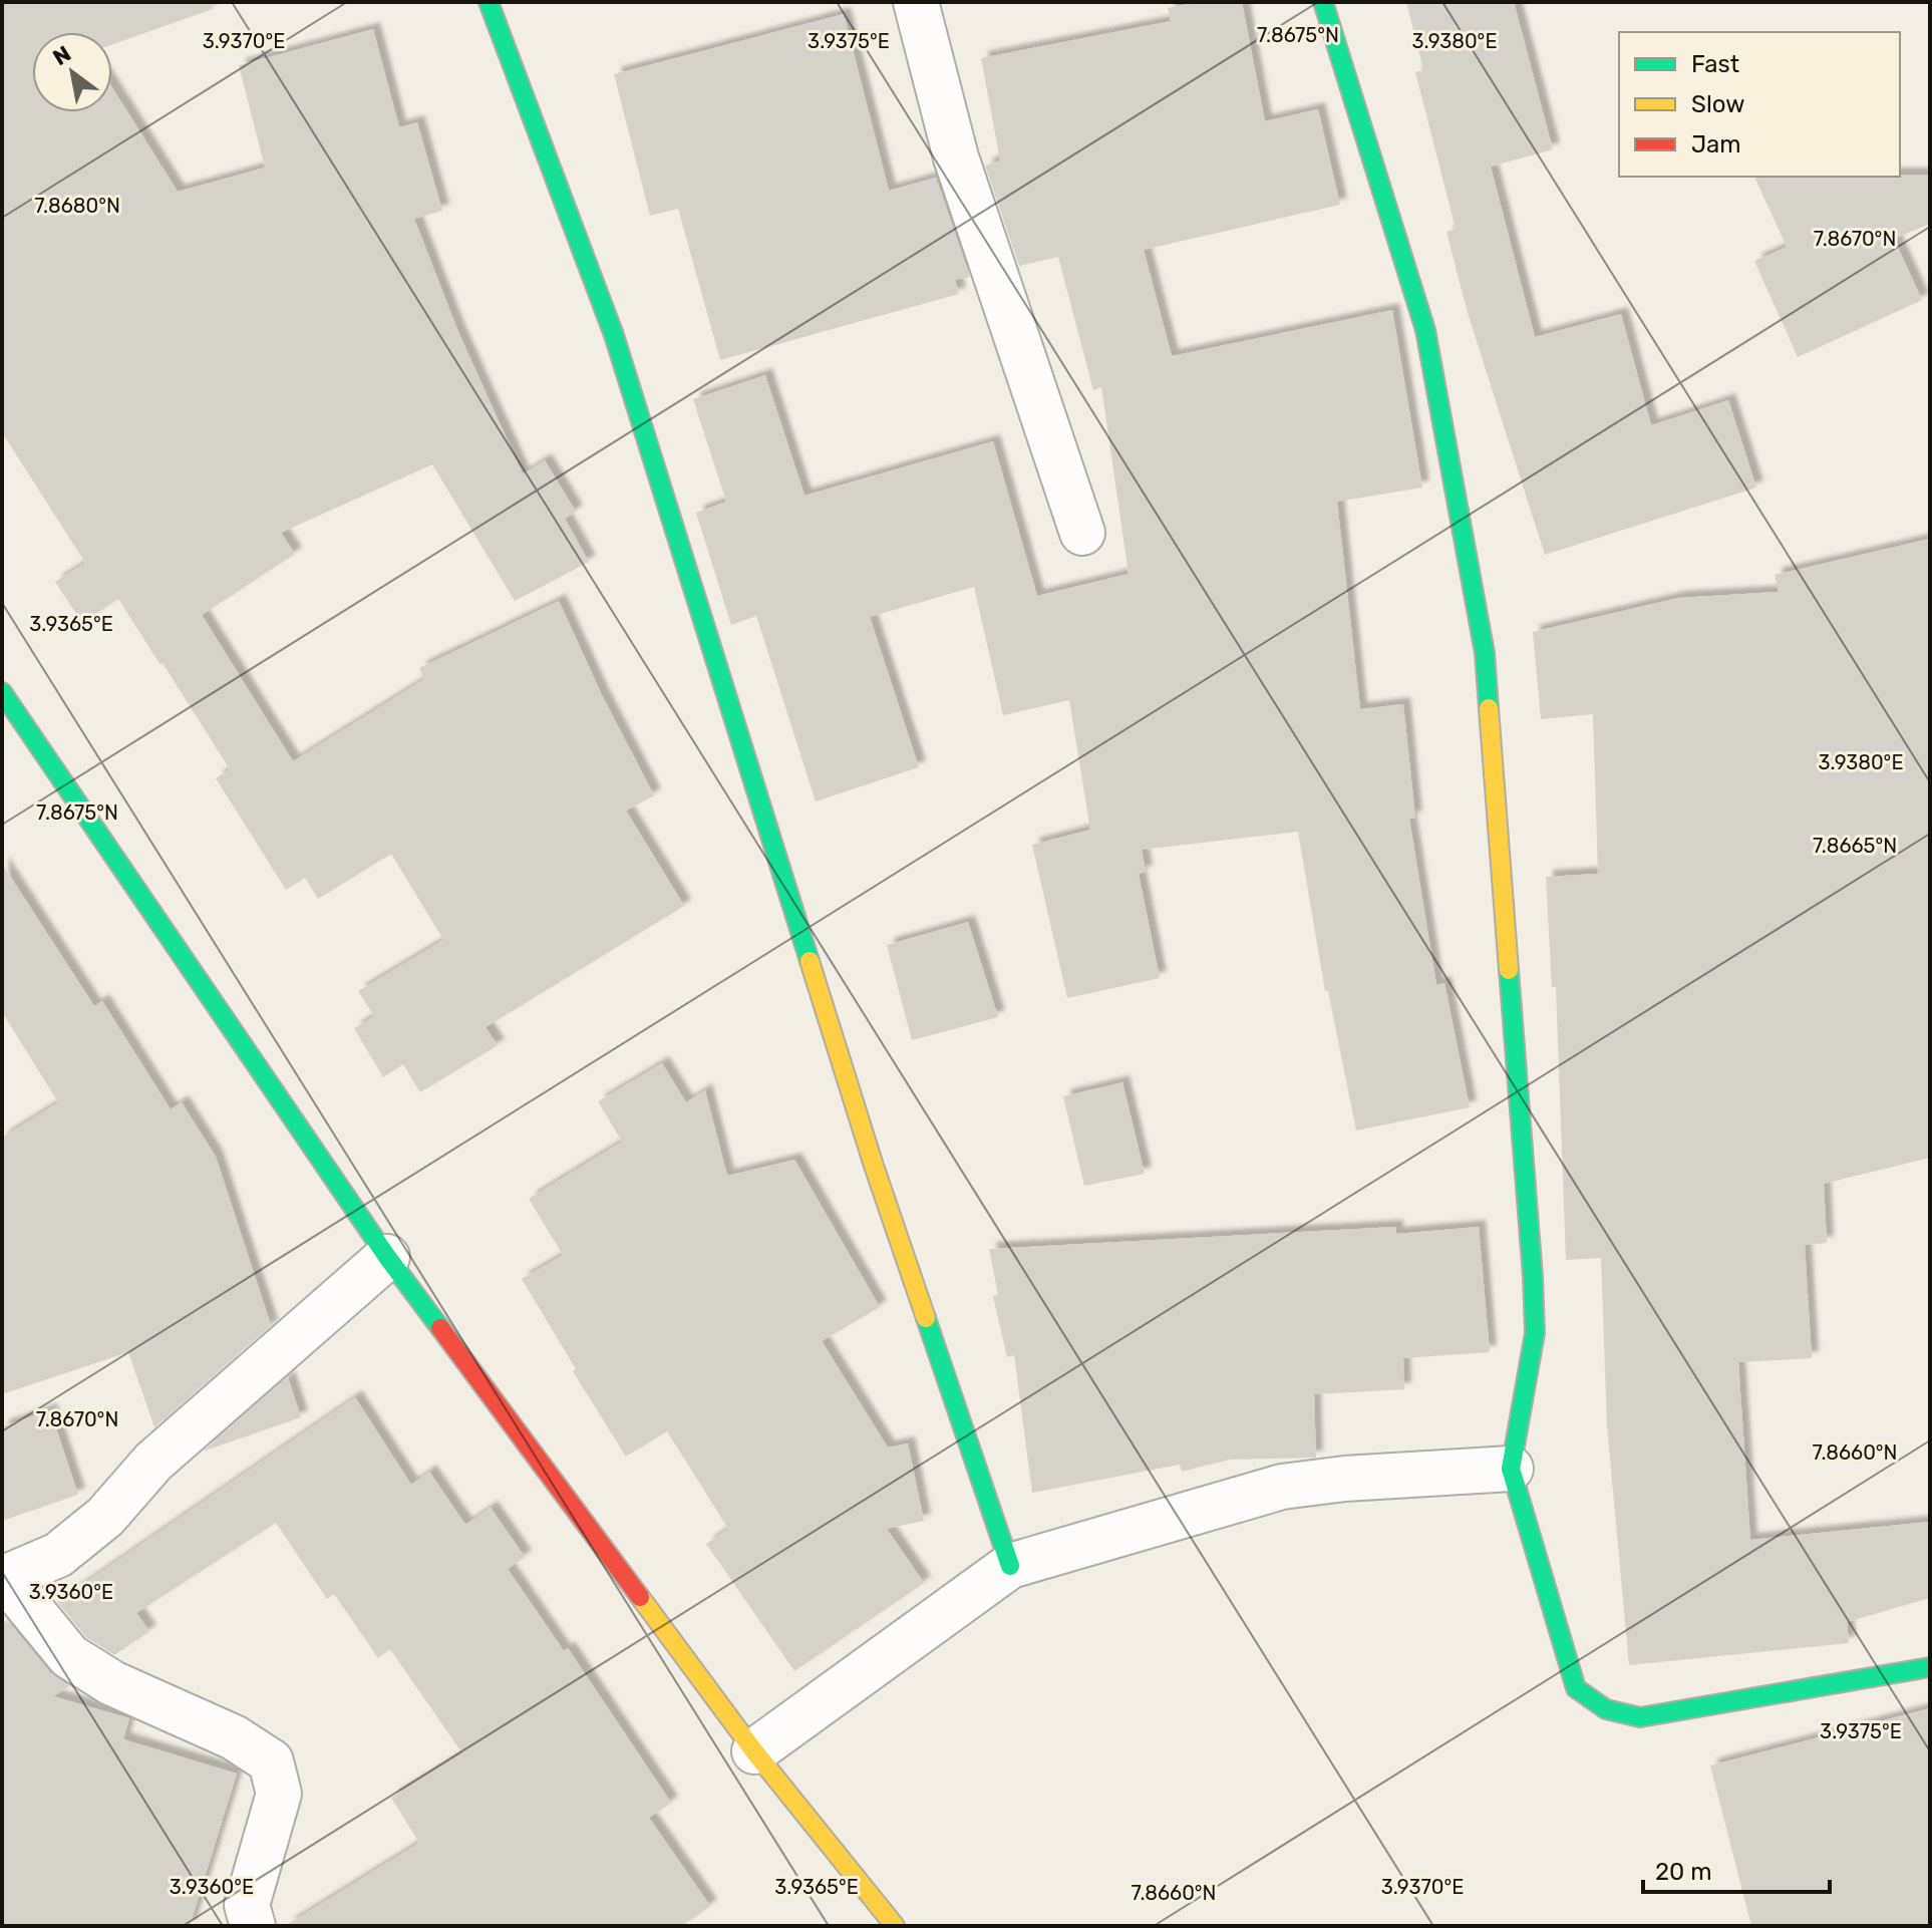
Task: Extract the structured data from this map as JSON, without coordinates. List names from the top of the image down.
{
  "legend": ["Fast", "Slow", "Jam"],
  "scale_bar": "20 m",
  "north": "top left",
  "coordinates": [
    "7.8675°N",
    "3.9375°E",
    "3.9380°E",
    "3.9370°E",
    "7.8680°N",
    "7.8670°N",
    "3.9365°E",
    "7.8665°N",
    "7.8660°N",
    "3.9360°E"
  ]
}
